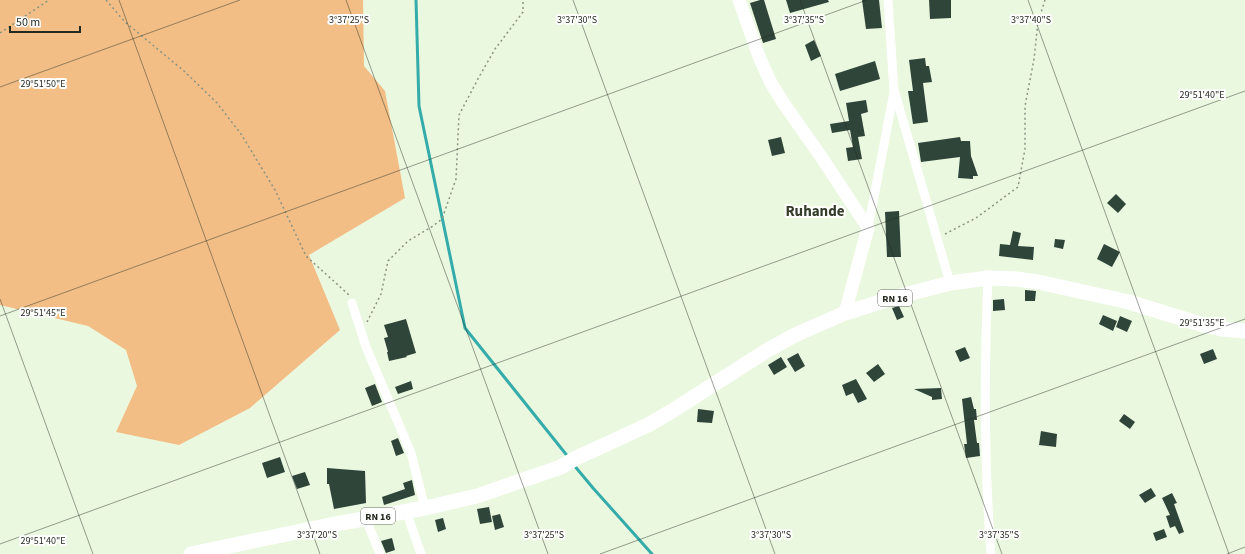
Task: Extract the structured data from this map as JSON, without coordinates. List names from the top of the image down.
{
  "streets": {
    "main road": ["RN 16"]
  },
  "districts": ["Ruhande"],
  "scale_bar": "50 m",
  "coordinates": [
    "3°37'40\"S",
    "3°37'25\"S",
    "3°37'30\"S",
    "3°37'35\"S",
    "29°51'50\"E",
    "29°51'40\"E",
    "29°51'45\"E",
    "29°51'35\"E",
    "3°37'20\"S"
  ]
}
